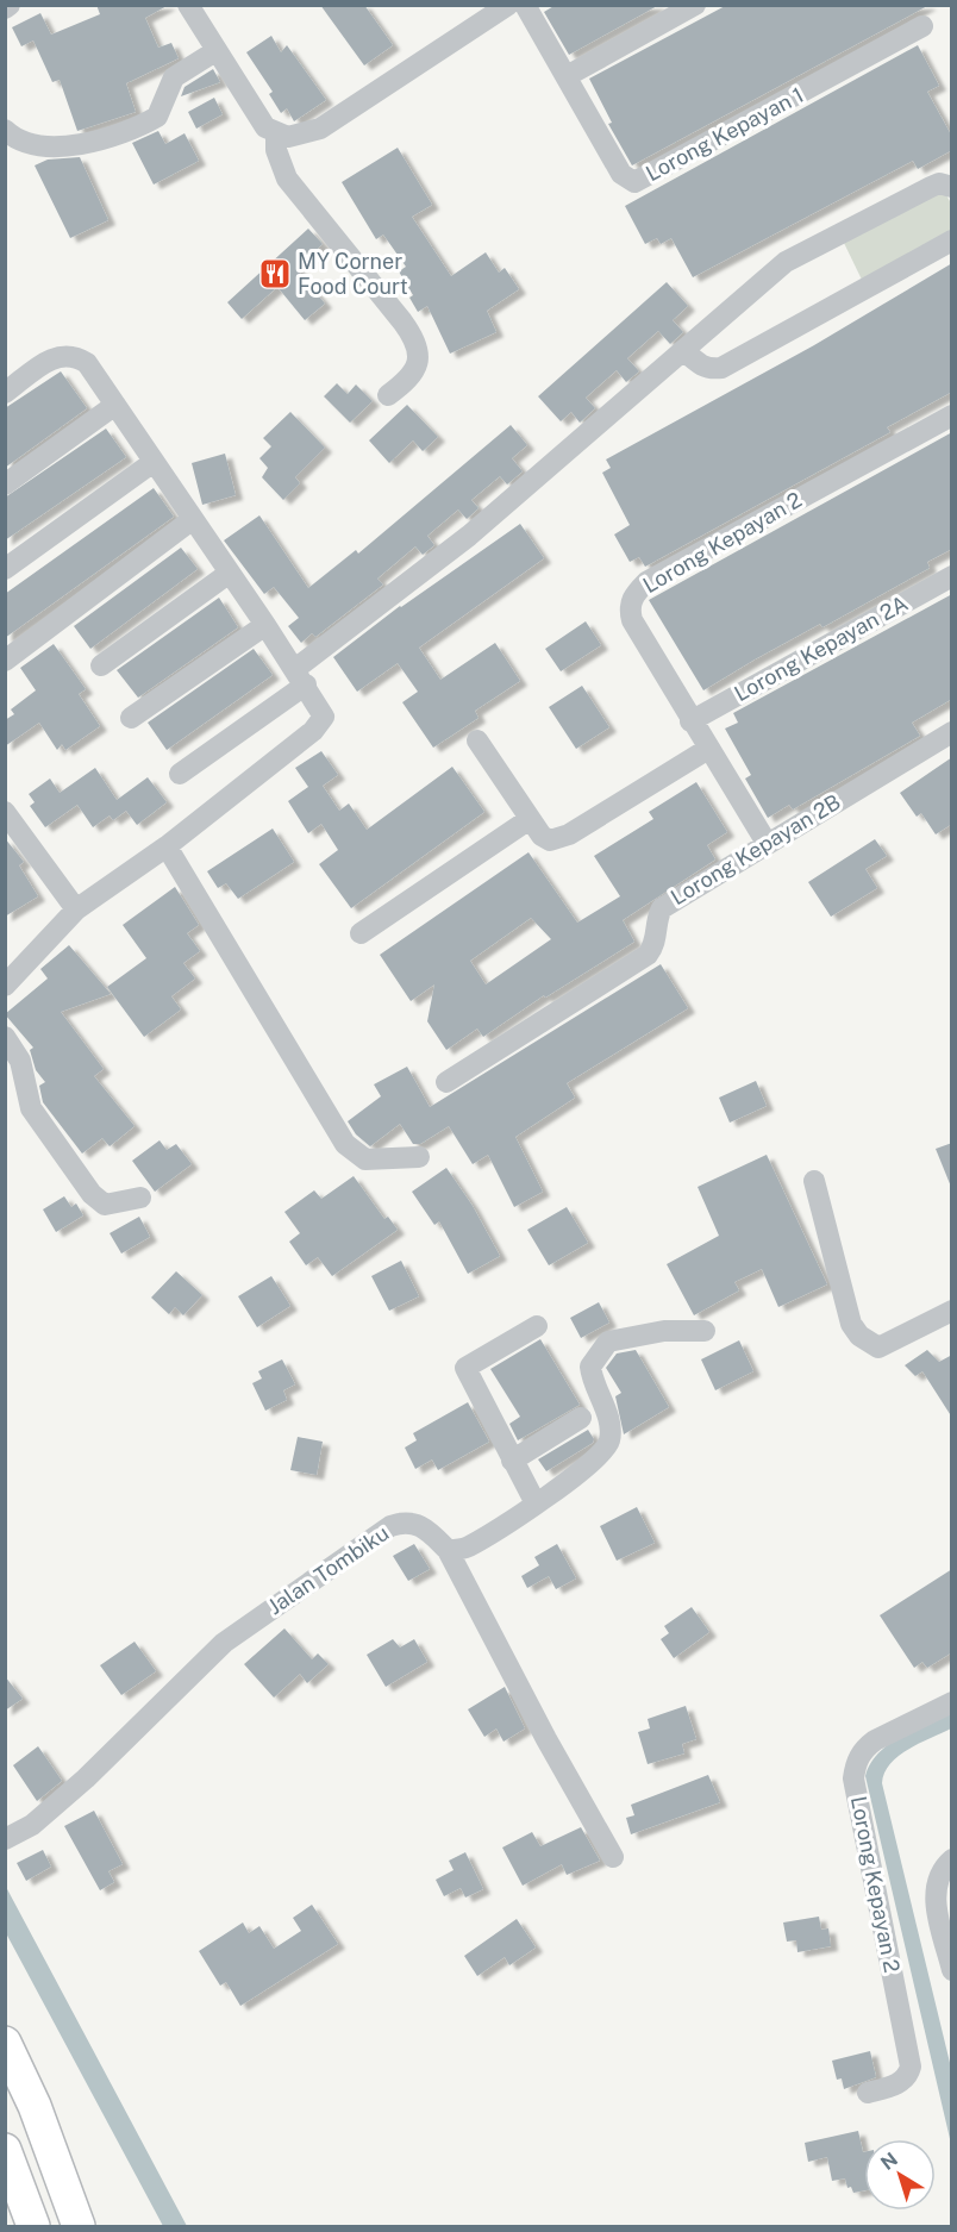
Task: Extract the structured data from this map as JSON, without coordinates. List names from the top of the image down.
{
  "streets": {
    "street": [
      "Lorong Kepayan 1",
      "Lorong Kepayan 2",
      "Lorong Kepayan 2A",
      "Lorong Kepayan 2B",
      "Jalan Tombiku"
    ]
  },
  "crossings": [
    ["Lorong Kepayan 2", "Lorong Kepayan 2A"],
    ["Lorong Kepayan 2", "Lorong Kepayan 2B"]
  ],
  "places": {
    "restaurant": ["MY Corner Food Court"]
  },
  "north": "top left"
}
